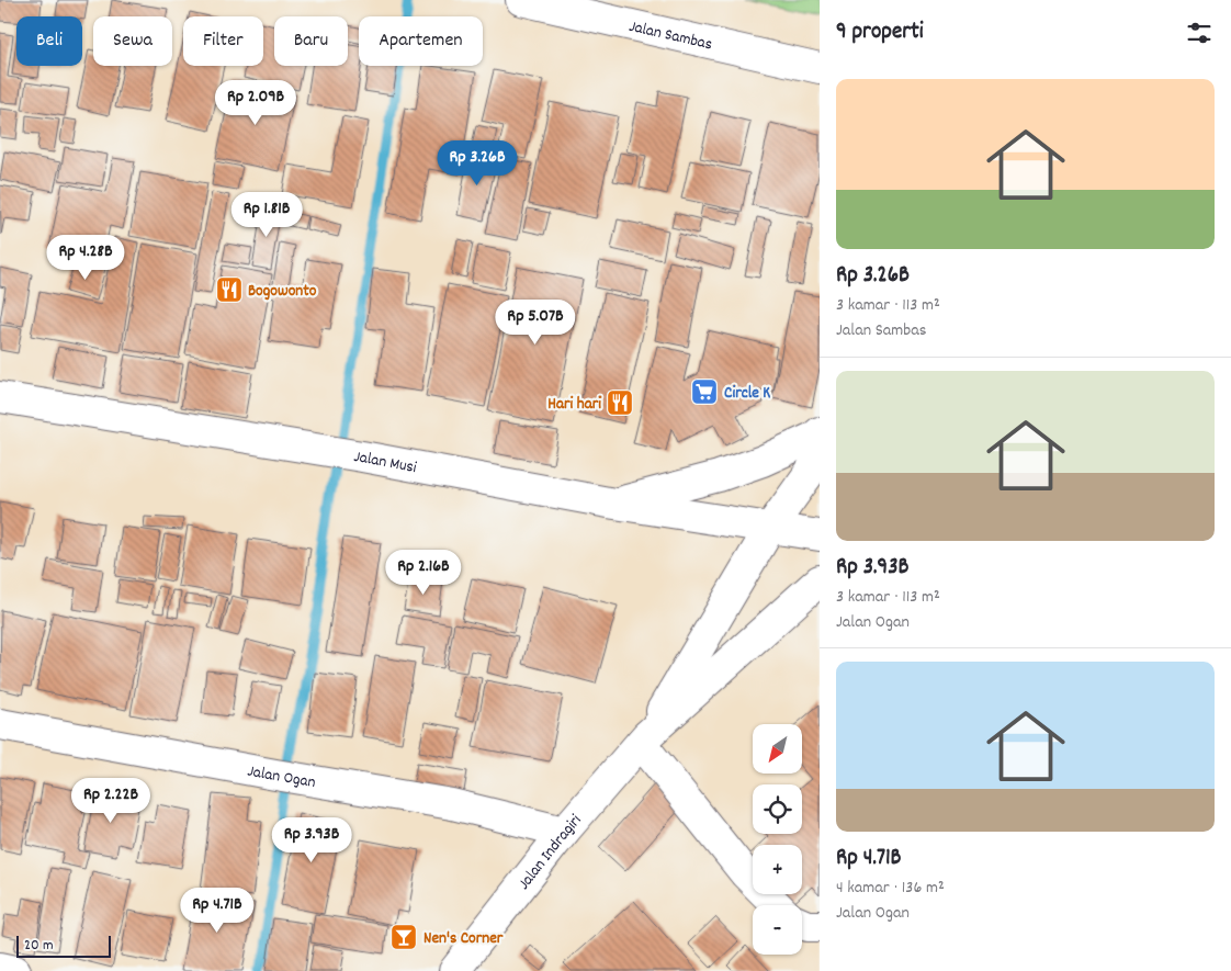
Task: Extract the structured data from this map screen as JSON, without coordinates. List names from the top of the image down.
{
  "streets": {
    "street": [
      "Jalan Sambas",
      "Jalan Musi",
      "Jalan Ogan",
      "Jalan Indragiri"
    ]
  },
  "crossings": [
    ["Jalan Musi", "Jalan Indragiri"],
    ["Jalan Ogan", "Jalan Indragiri"]
  ],
  "places": {
    "restaurant": ["Bogowonto", "Hari hari"],
    "supermarket": ["Circle K"],
    "bar": ["Nen's Corner"]
  },
  "scale_bar": "20 m",
  "north": "bottom left",
  "page": {
    "heading": "9 properti",
    "chip": [
      "Beli",
      "Sewa",
      "Filter",
      "Baru",
      "Apartemen"
    ],
    "list": [
      {
        "name": "Rp 3.26B",
        "note": "3 kamar · 113 m² · Jalan Sambas"
      },
      {
        "name": "Rp 3.93B",
        "note": "3 kamar · 113 m² · Jalan Ogan"
      },
      {
        "name": "Rp 4.71B",
        "note": "4 kamar · 136 m² · Jalan Ogan"
      }
    ],
    "price": [
      "Rp 2.09B",
      "Rp 3.26B",
      "Rp 1.81B",
      "Rp 4.28B",
      "Rp 5.07B",
      "Rp 2.16B",
      "Rp 2.22B",
      "Rp 3.93B",
      "Rp 4.71B"
    ],
    "map_buttons": ["+", "−"],
    "scale": "20 m"
  }
}
